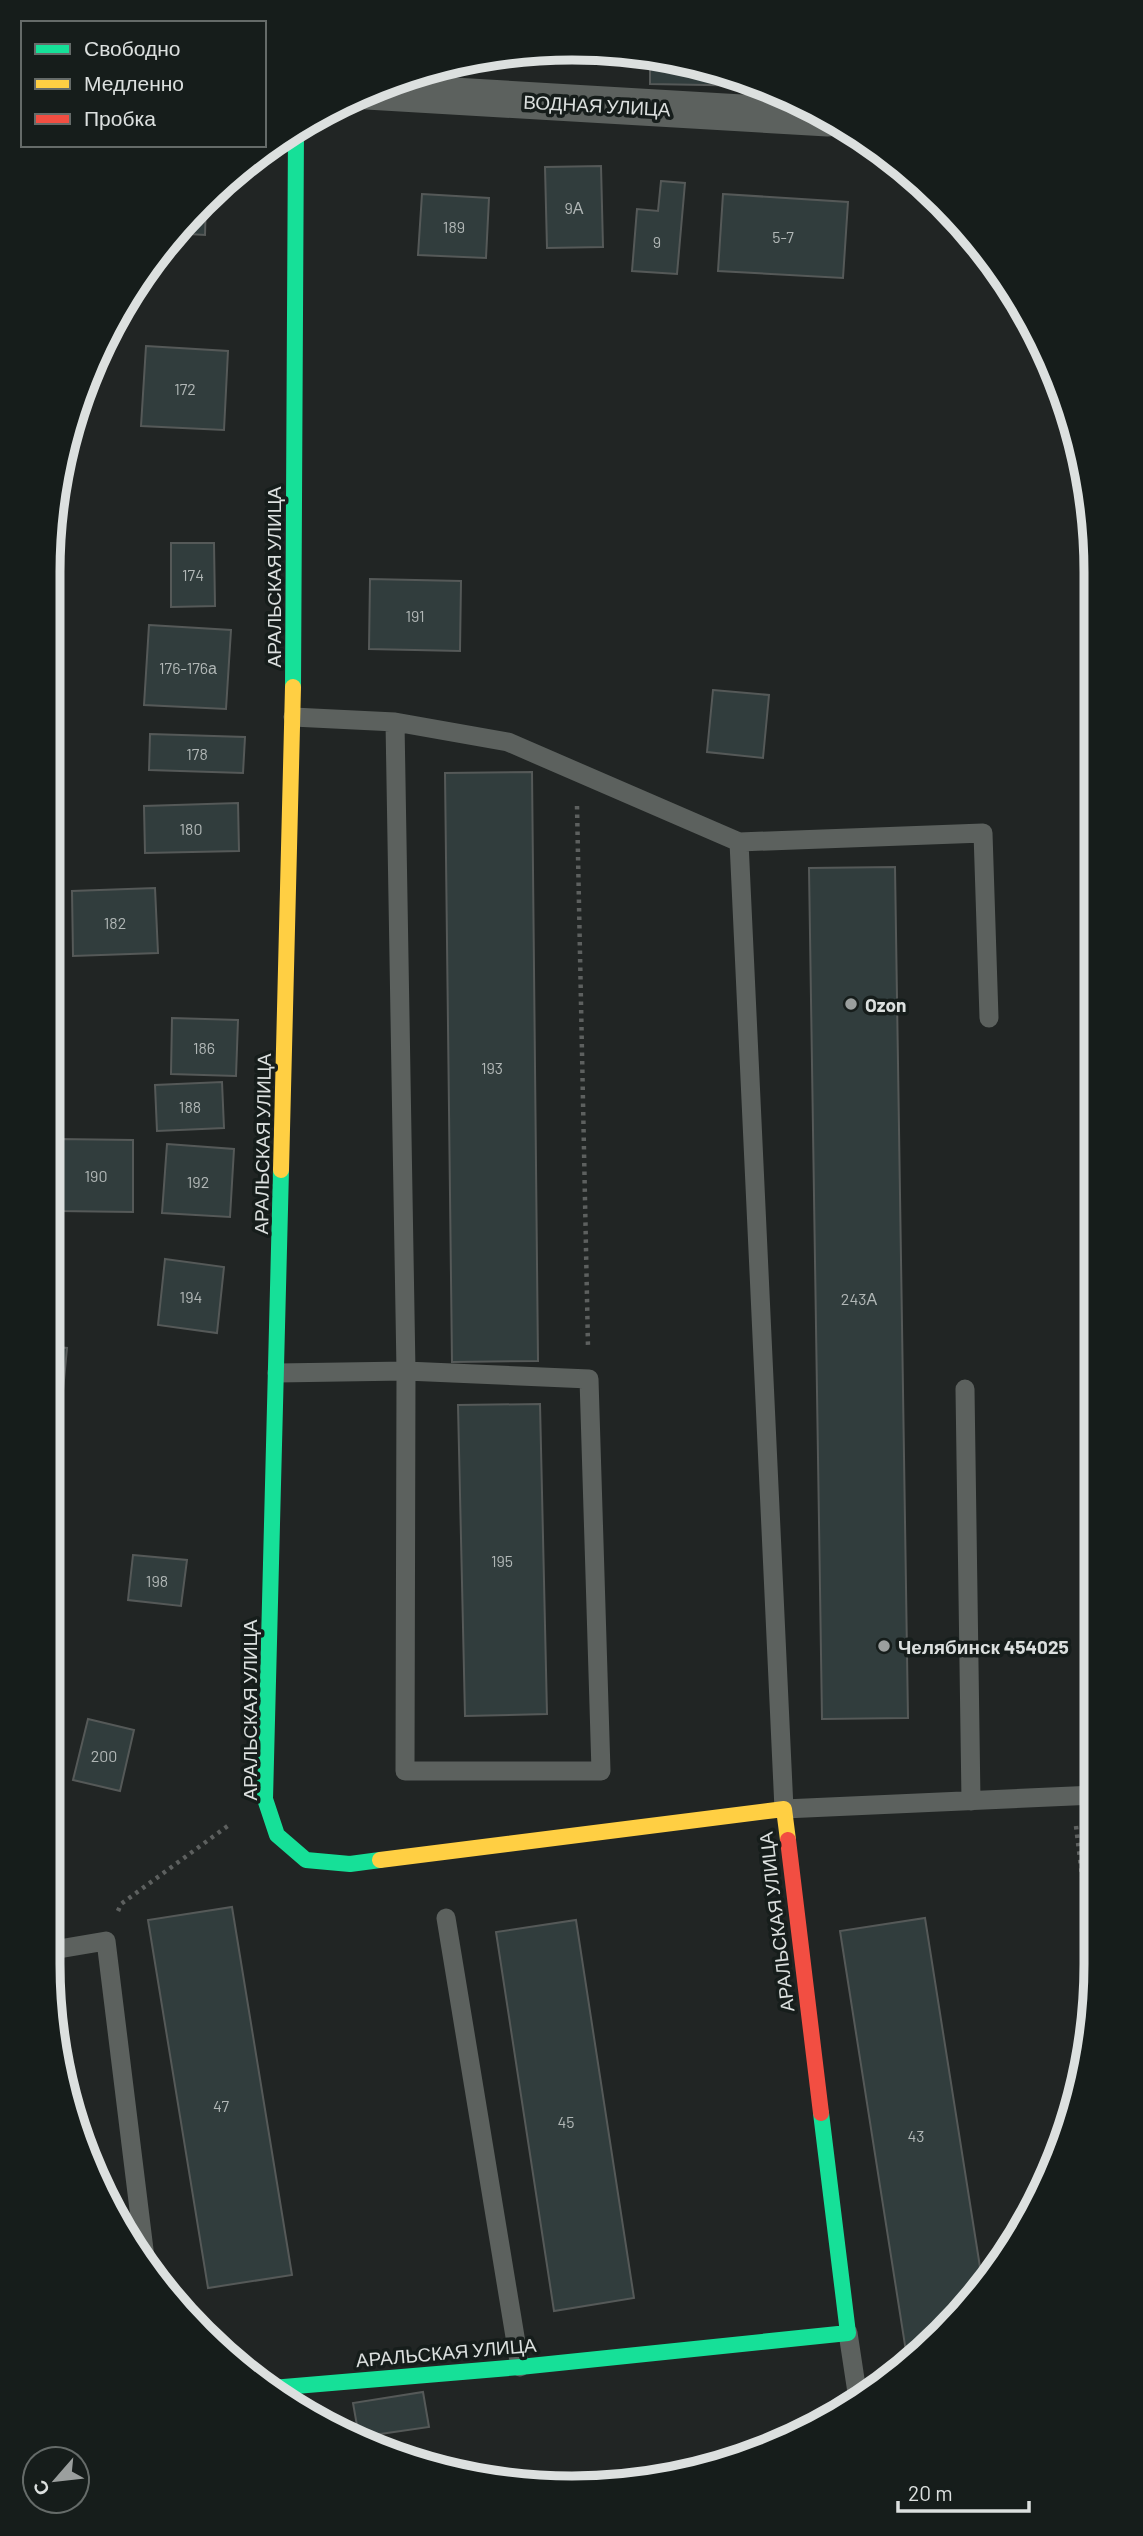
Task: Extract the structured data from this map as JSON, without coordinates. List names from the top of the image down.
{
  "streets": {
    "street": ["ВОДНАЯ УЛИЦА", "АРАЛЬСКАЯ УЛИЦА"]
  },
  "places": ["Ozon", "Челябинск 454025"],
  "house_numbers": [
    "9А",
    "189",
    "5-7",
    "9",
    "172",
    "174",
    "191",
    "176-176а",
    "178",
    "180",
    "182",
    "186",
    "193",
    "188",
    "190",
    "192",
    "194",
    "243А",
    "195",
    "198",
    "200",
    "47",
    "45",
    "43"
  ],
  "legend": ["Свободно", "Медленно", "Пробка"],
  "scale_bar": "20 m",
  "north": "bottom left"
}
